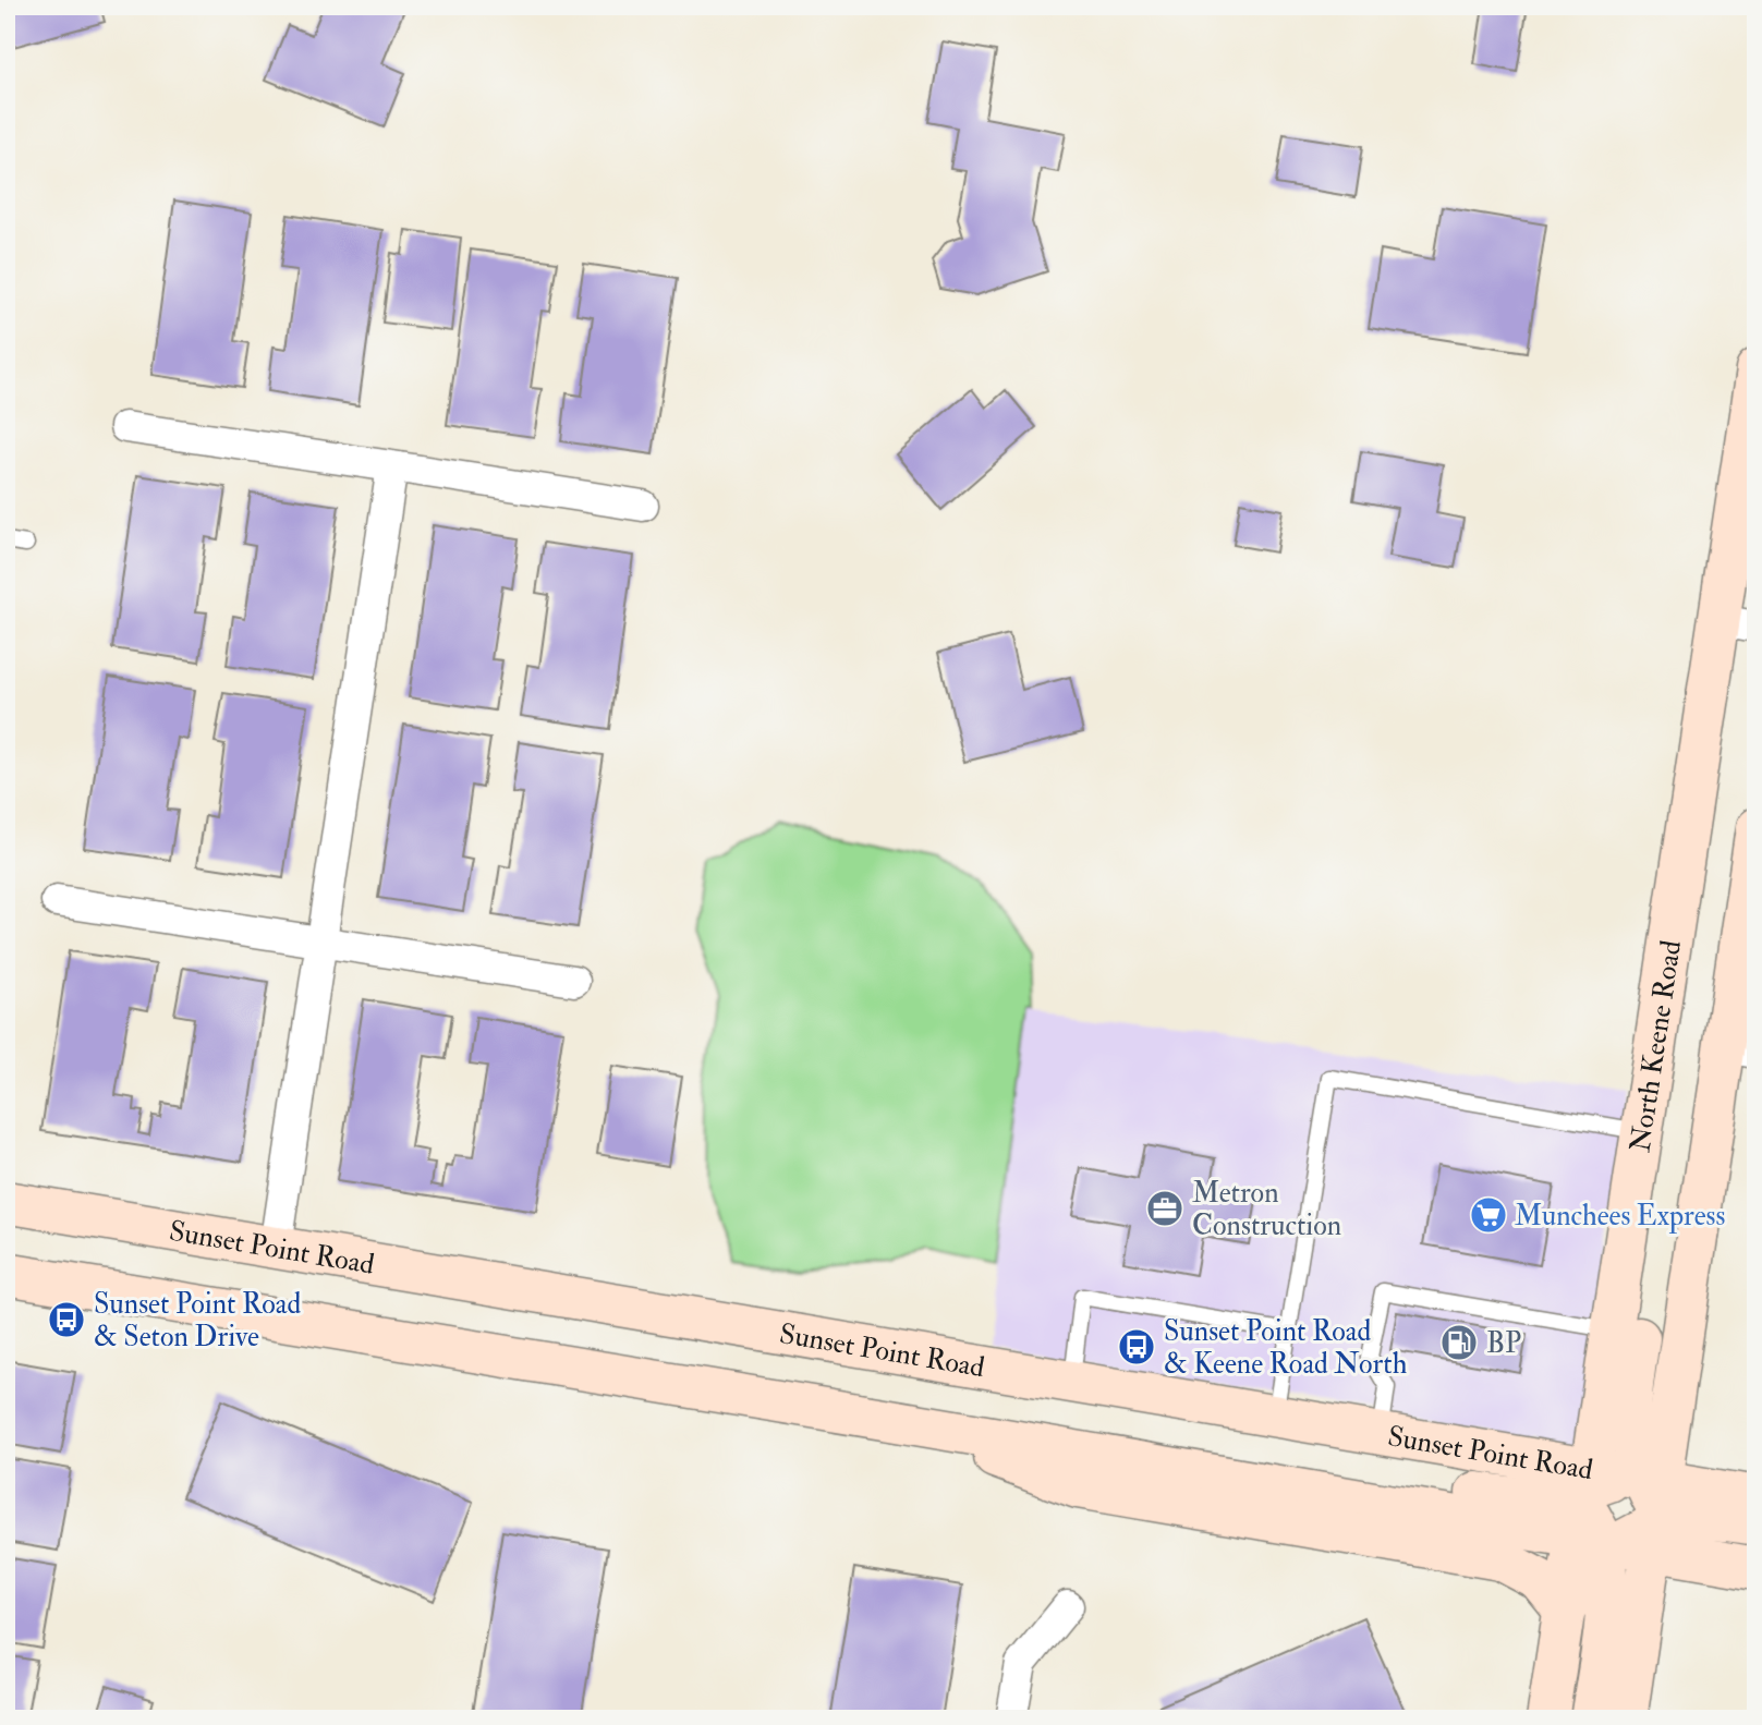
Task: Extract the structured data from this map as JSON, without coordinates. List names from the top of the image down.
{
  "streets": {
    "main road": ["North Keene Road", "Sunset Point Road"]
  },
  "crossings": [
    ["North Keene Road", "Sunset Point Road"]
  ],
  "places": {
    "office": ["Metron Construction"],
    "supermarket": ["Munchees Express"],
    "bus stop": ["Sunset Point Road & Seton Drive", "Sunset Point Road & Keene Road North"],
    "fuel station": ["BP"]
  }
}
